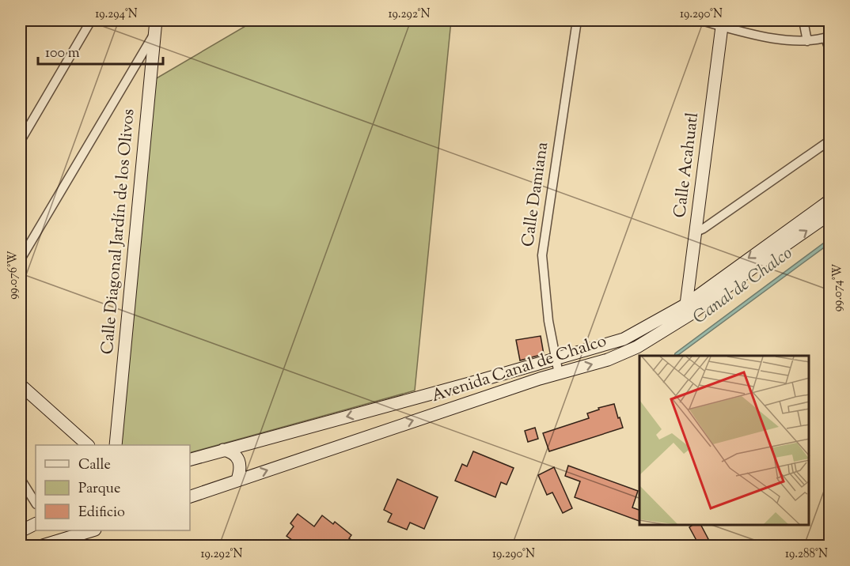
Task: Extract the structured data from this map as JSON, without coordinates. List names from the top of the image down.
{
  "streets": {
    "main road": ["Calle Acahuatl", "Calle Diagonal Jardín de los Olivos", "Avenida Canal de Chalco"],
    "street": ["Calle Damiana"]
  },
  "crossings": [
    ["Calle Acahuatl", "Avenida Canal de Chalco"],
    ["Calle Damiana", "Avenida Canal de Chalco"]
  ],
  "water": ["Canal de Chalco"],
  "legend": ["Calle", "Parque", "Edificio"],
  "scale_bar": "100 m",
  "coordinates": [
    "19.294°N",
    "19.292°N",
    "19.290°N",
    "99.076°W",
    "99.074°W",
    "19.288°N"
  ]
}
